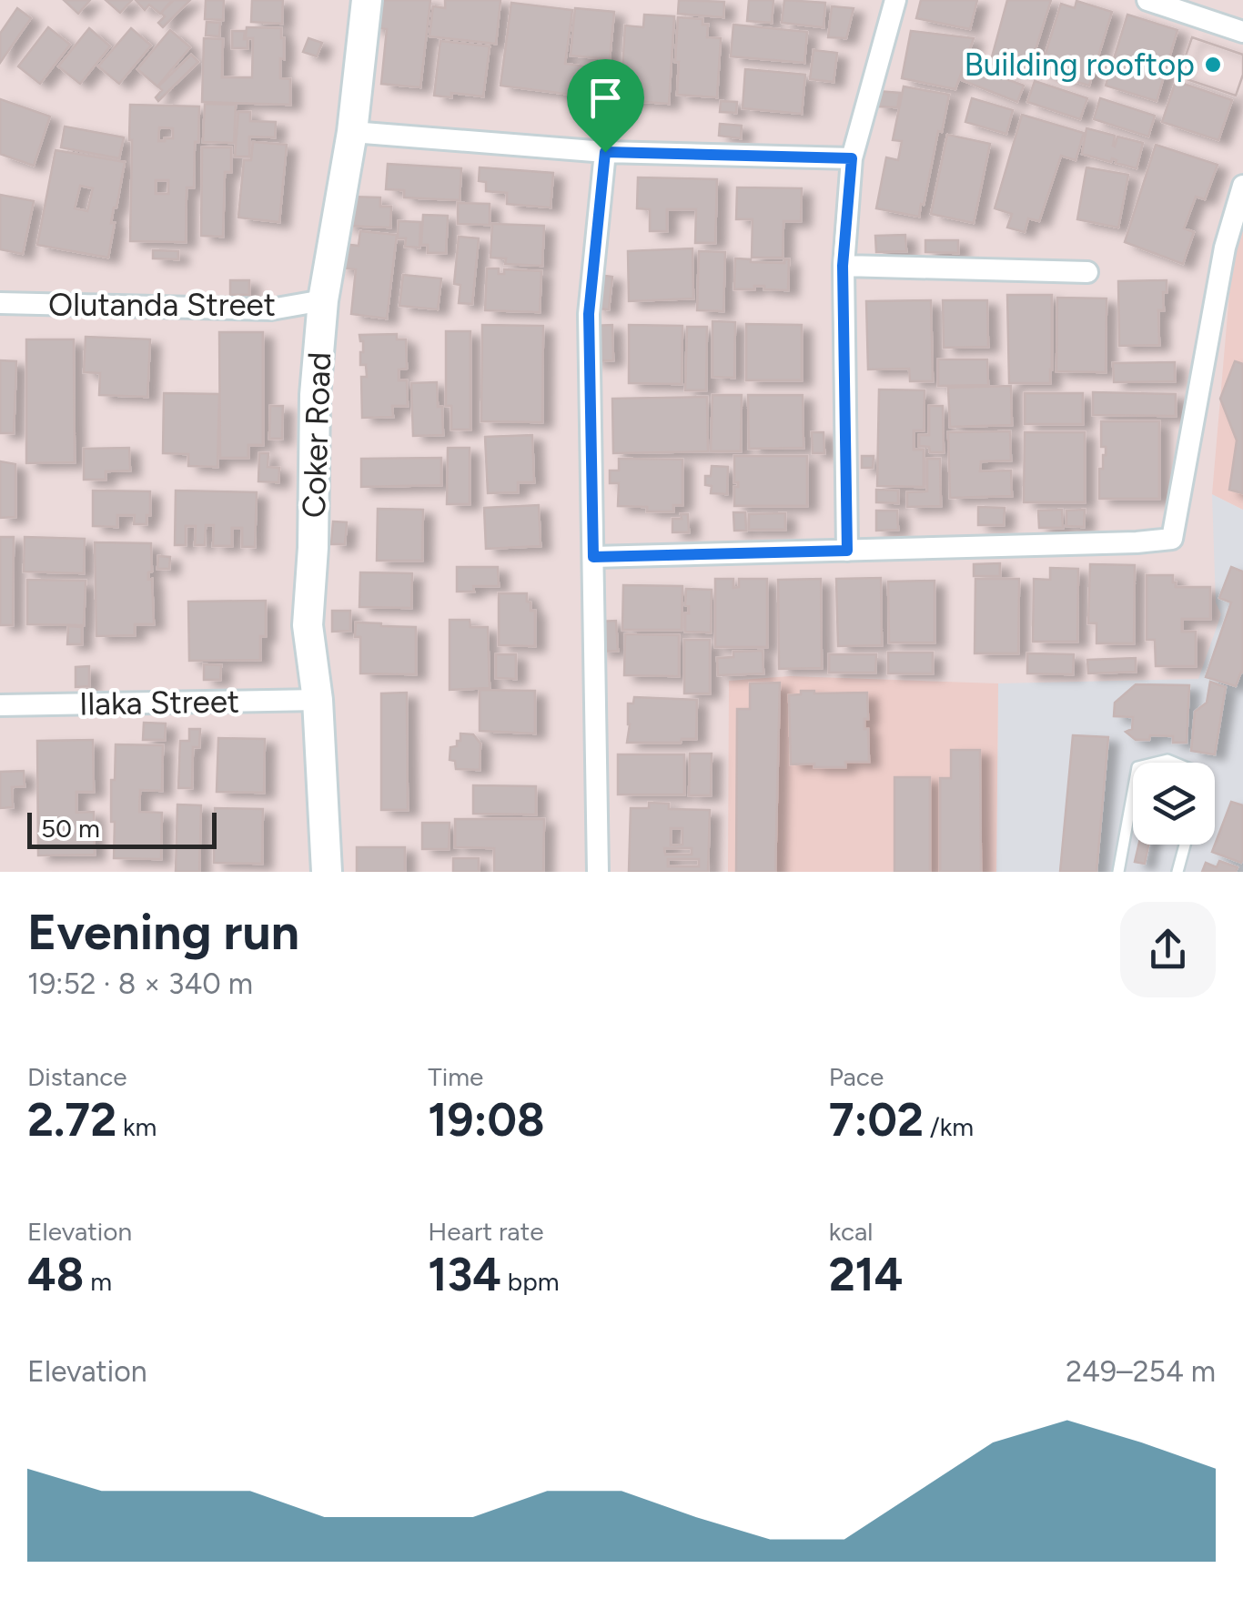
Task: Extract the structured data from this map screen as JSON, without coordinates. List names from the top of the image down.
{
  "streets": {
    "main road": ["Coker Road"],
    "street": ["Olutanda Street", "Ilaka Street"]
  },
  "crossings": [
    ["Olutanda Street", "Coker Road"],
    ["Coker Road", "Ilaka Street"]
  ],
  "places": ["Building rooftop"],
  "scale_bar": "50 m",
  "page": {
    "scale": "50 m",
    "heading": ["Evening run", "19:52 · 8 × 340 m"],
    "stats": [
      ["Distance", "2.72 km"],
      ["Time", "19:08"],
      ["Pace", "7:02 /km"],
      ["Elevation", "48 m"],
      ["Heart rate", "134 bpm"],
      ["kcal", "214"]
    ],
    "chart": ["Elevation", "249–254 m"]
  }
}
